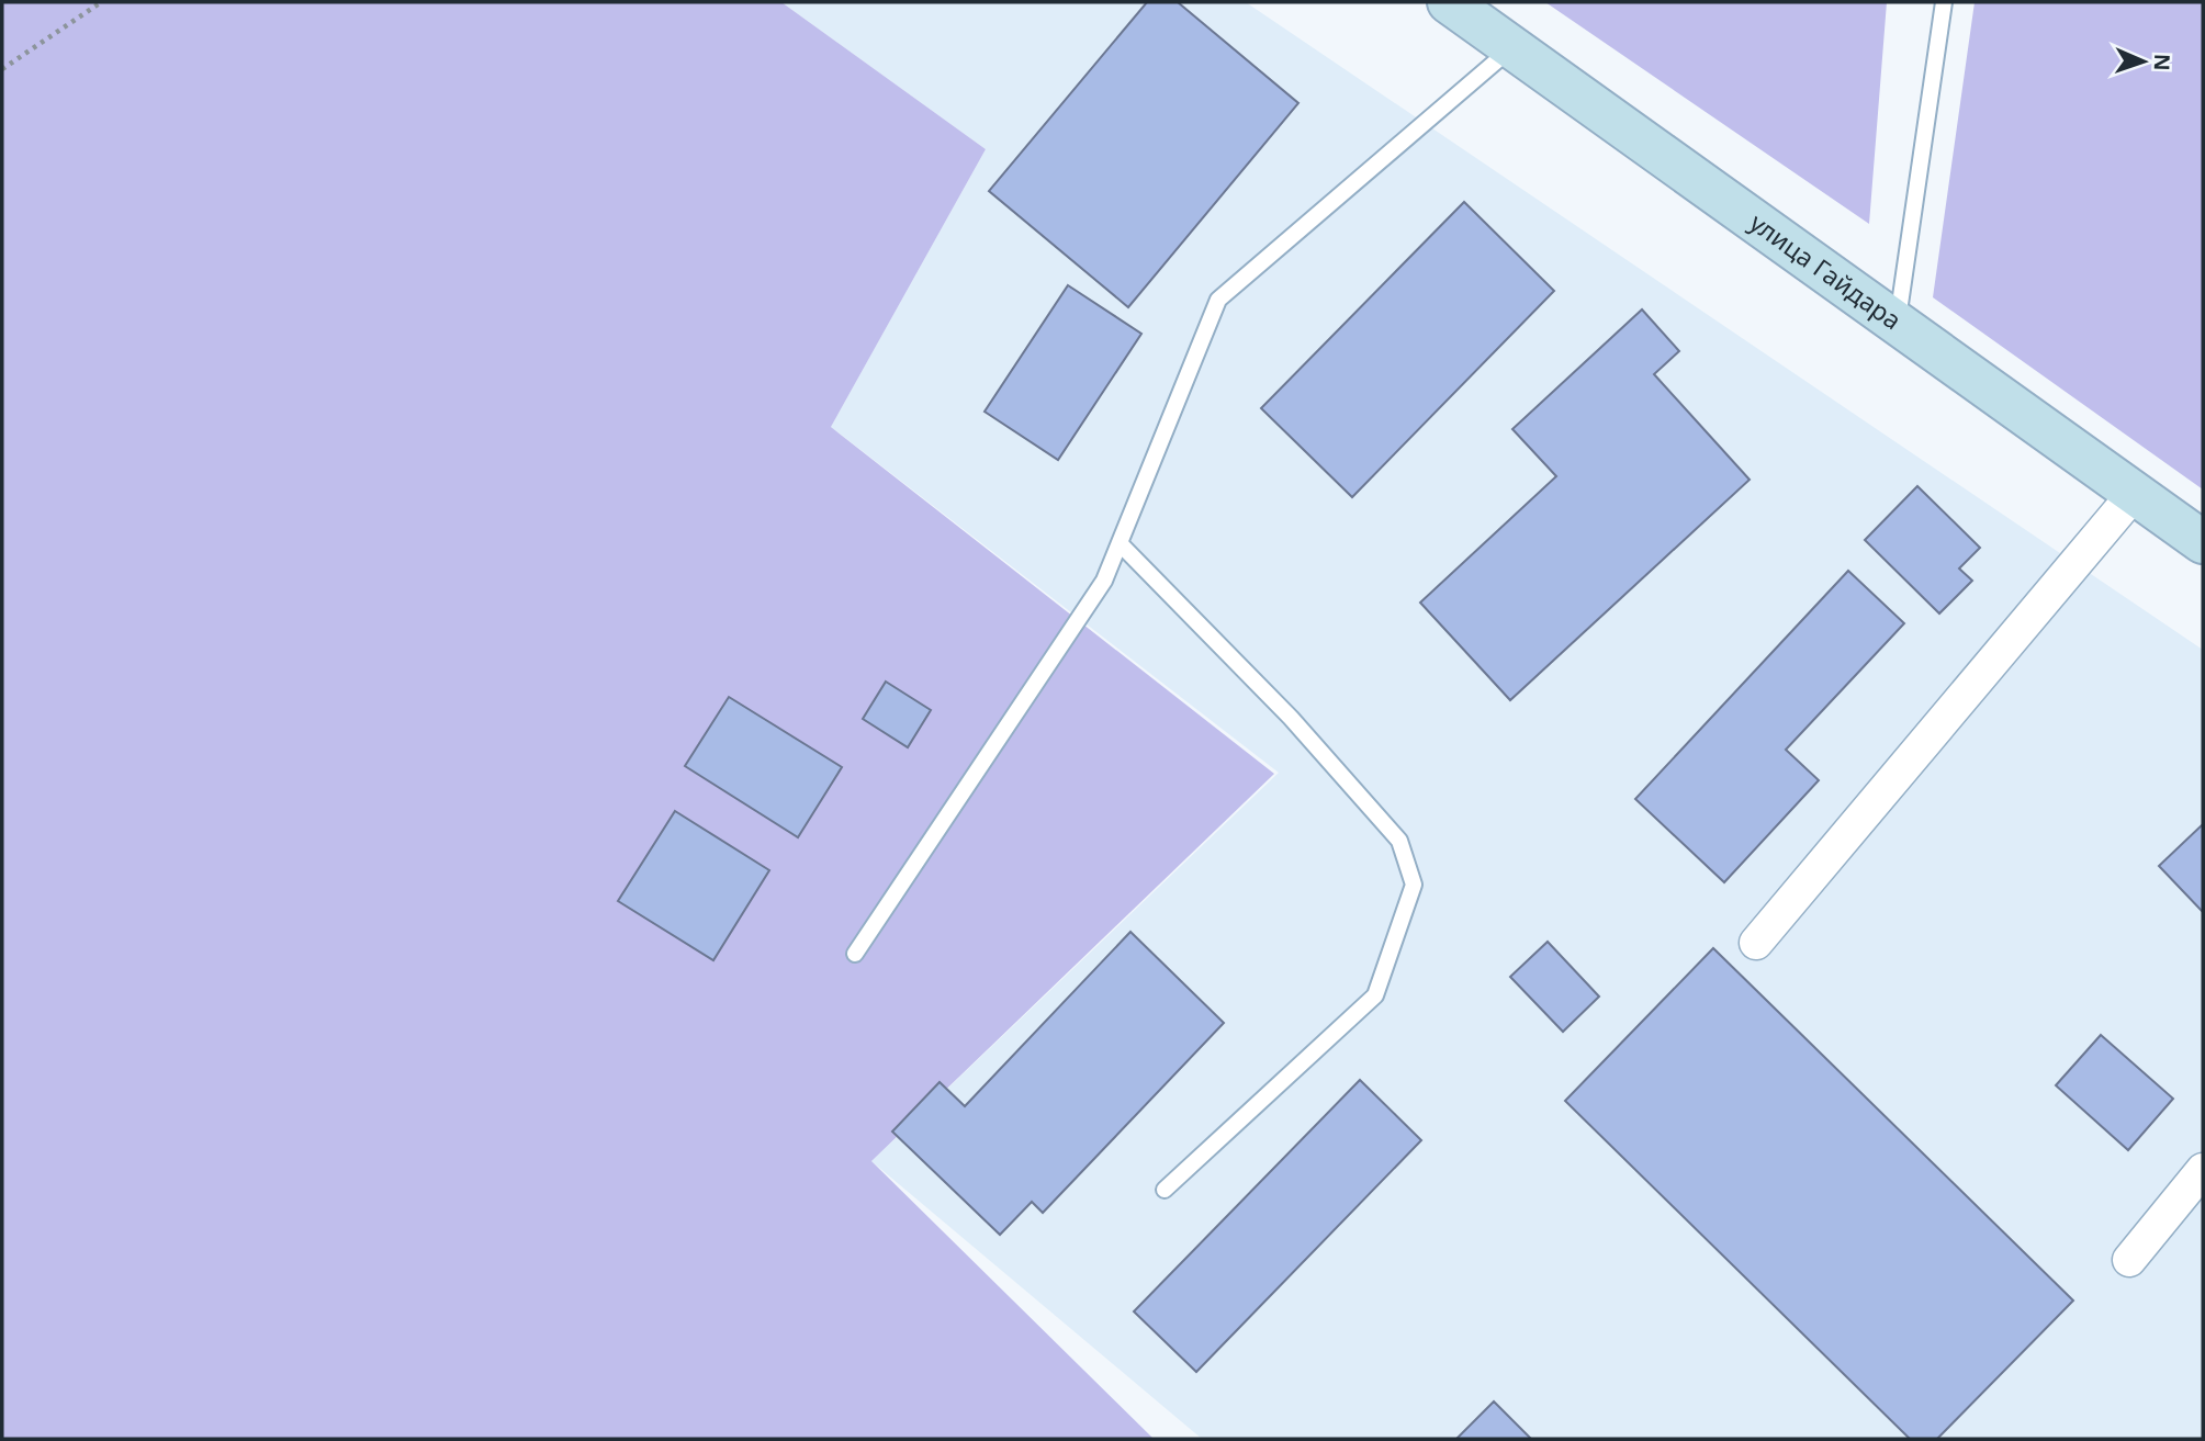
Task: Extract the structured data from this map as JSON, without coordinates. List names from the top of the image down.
{
  "streets": {
    "street": ["улица Гайдара"]
  },
  "north": "right"
}
